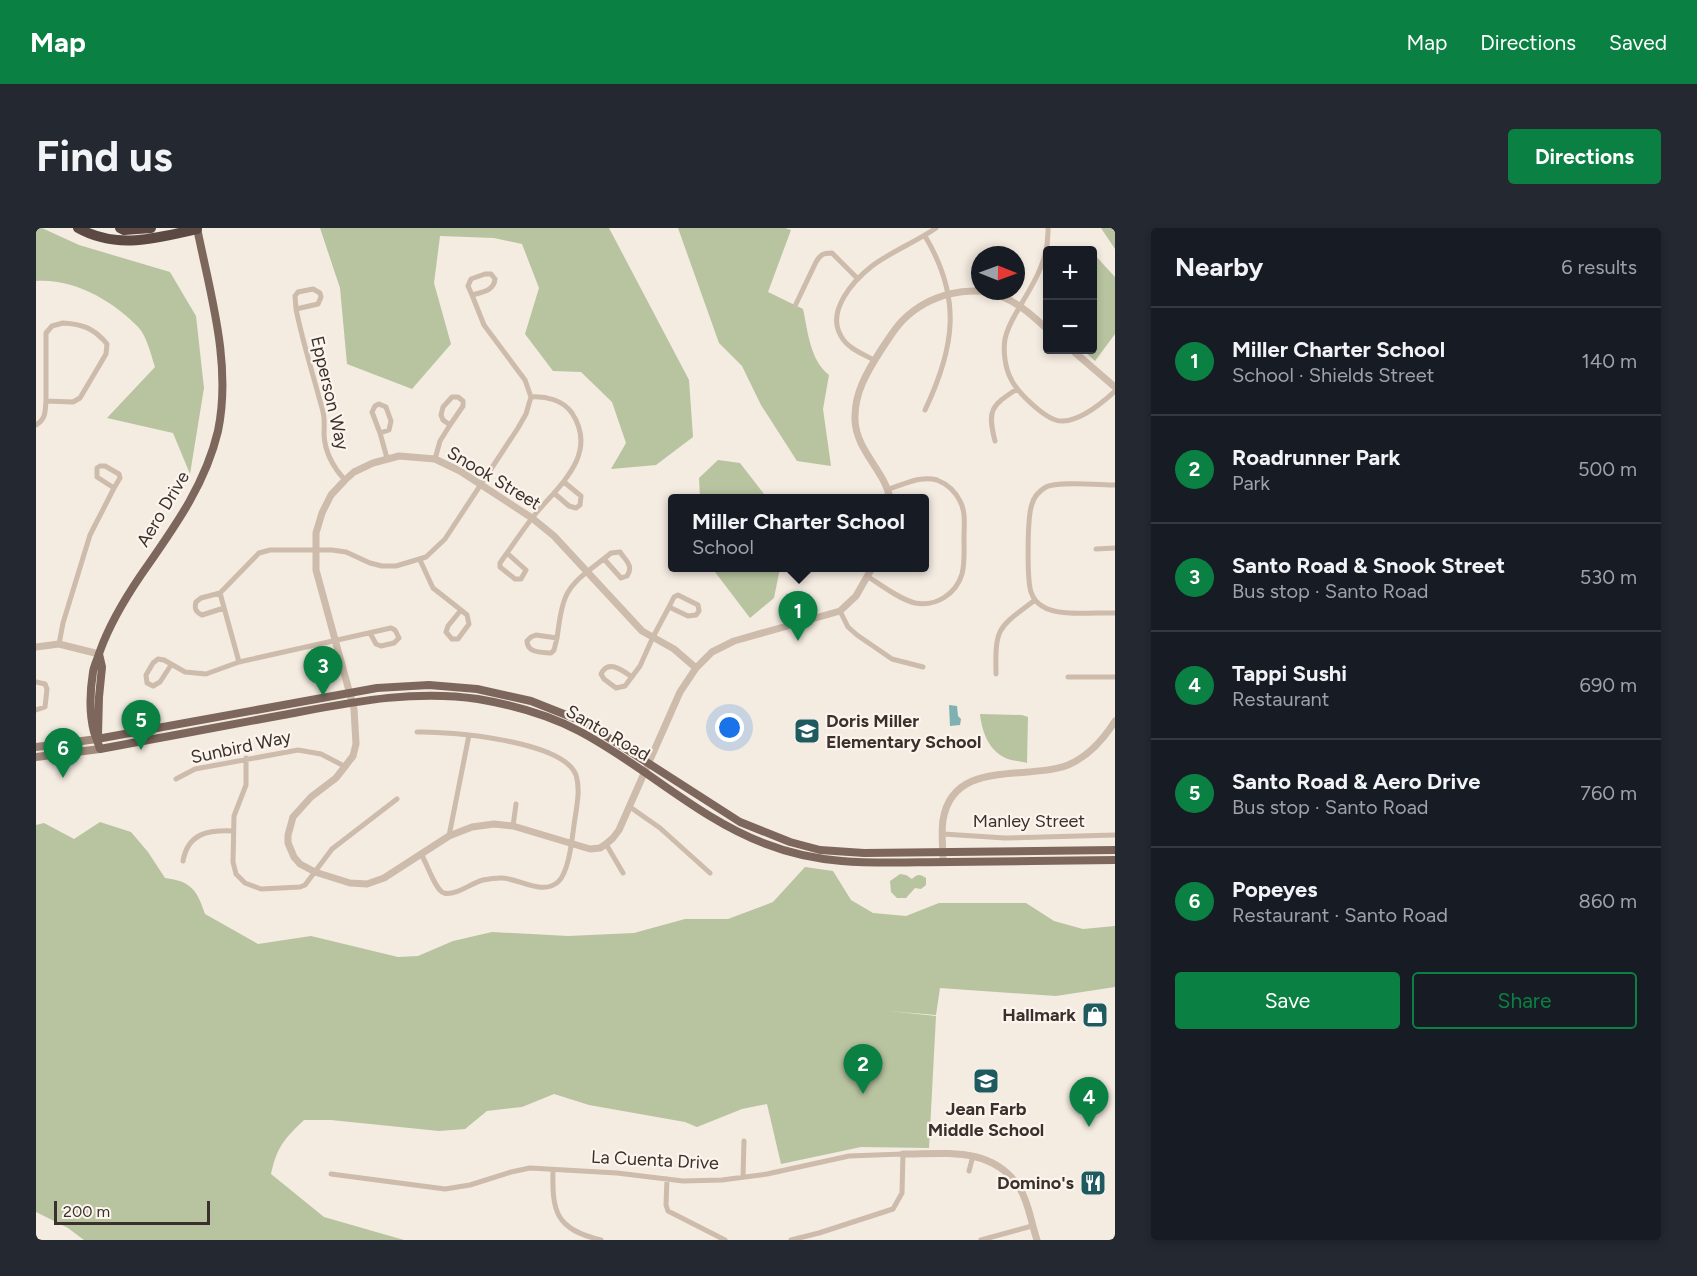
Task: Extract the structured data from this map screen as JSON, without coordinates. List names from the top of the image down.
{
  "streets": {
    "main road": ["Aero Drive", "Santo Road"],
    "street": [
      "Epperson Way",
      "Snook Street",
      "Sunbird Way",
      "Manley Street",
      "La Cuenta Drive"
    ]
  },
  "crossings": [
    ["Epperson Way", "Snook Street"],
    ["Snook Street", "Santo Road"],
    ["Snook Street", "Sunbird Way"],
    ["Aero Drive", "Santo Road"]
  ],
  "places": {
    "school or university": ["Doris Miller Elementary School", "Jean Farb Middle School"],
    "shop": ["Hallmark"],
    "restaurant": ["Domino's"]
  },
  "scale_bar": "200 m",
  "north": "right",
  "page": {
    "header": "Map",
    "nav": ["Map", "Directions", "Saved"],
    "buttons": [
      "Directions",
      ["Save", "Share"]
    ],
    "title": "Find us",
    "heading": ["Nearby", "6 results"],
    "map_buttons": ["+", "−"],
    "list": [
      {
        "mark": "1",
        "name": "Miller Charter School",
        "note": "School · Shields Street",
        "value": "140 m"
      },
      {
        "mark": "2",
        "name": "Roadrunner Park",
        "note": "Park",
        "value": "500 m"
      },
      {
        "mark": "3",
        "name": "Santo Road & Snook Street",
        "note": "Bus stop · Santo Road",
        "value": "530 m"
      },
      {
        "mark": "4",
        "name": "Tappi Sushi",
        "note": "Restaurant",
        "value": "690 m"
      },
      {
        "mark": "5",
        "name": "Santo Road & Aero Drive",
        "note": "Bus stop · Santo Road",
        "value": "760 m"
      },
      {
        "mark": "6",
        "name": "Popeyes",
        "note": "Restaurant · Santo Road",
        "value": "860 m"
      }
    ],
    "popup": ["Miller Charter School", "School"],
    "pins": [
      "1",
      "3",
      "5",
      "6",
      "2",
      "4"
    ],
    "scale": "200 m"
  }
}
